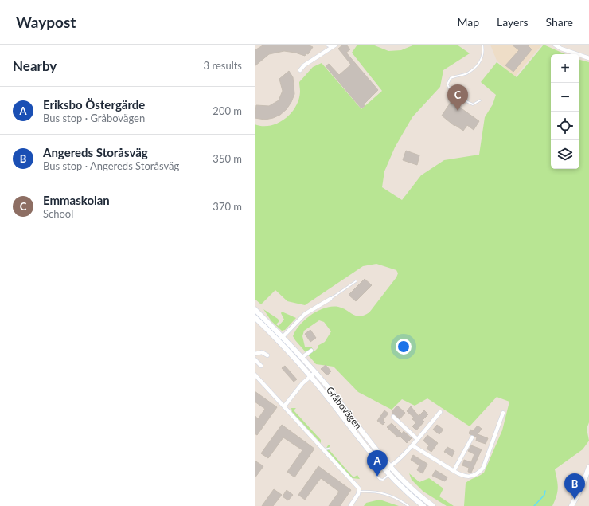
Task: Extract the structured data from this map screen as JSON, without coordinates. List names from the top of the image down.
{
  "streets": {
    "main road": ["Gråbovägen"]
  },
  "page": {
    "header": "Waypost",
    "nav": ["Map", "Layers", "Share"],
    "heading": ["Nearby", "3 results"],
    "map_buttons": ["+", "−"],
    "pins": ["C", "A", "B"],
    "list": [
      {
        "mark": "A",
        "name": "Eriksbo Östergärde",
        "note": "Bus stop · Gråbovägen",
        "value": "200 m"
      },
      {
        "mark": "B",
        "name": "Angereds Storåsväg",
        "note": "Bus stop · Angereds Storåsväg",
        "value": "350 m"
      },
      {
        "mark": "C",
        "name": "Emmaskolan",
        "note": "School",
        "value": "370 m"
      }
    ]
  }
}
